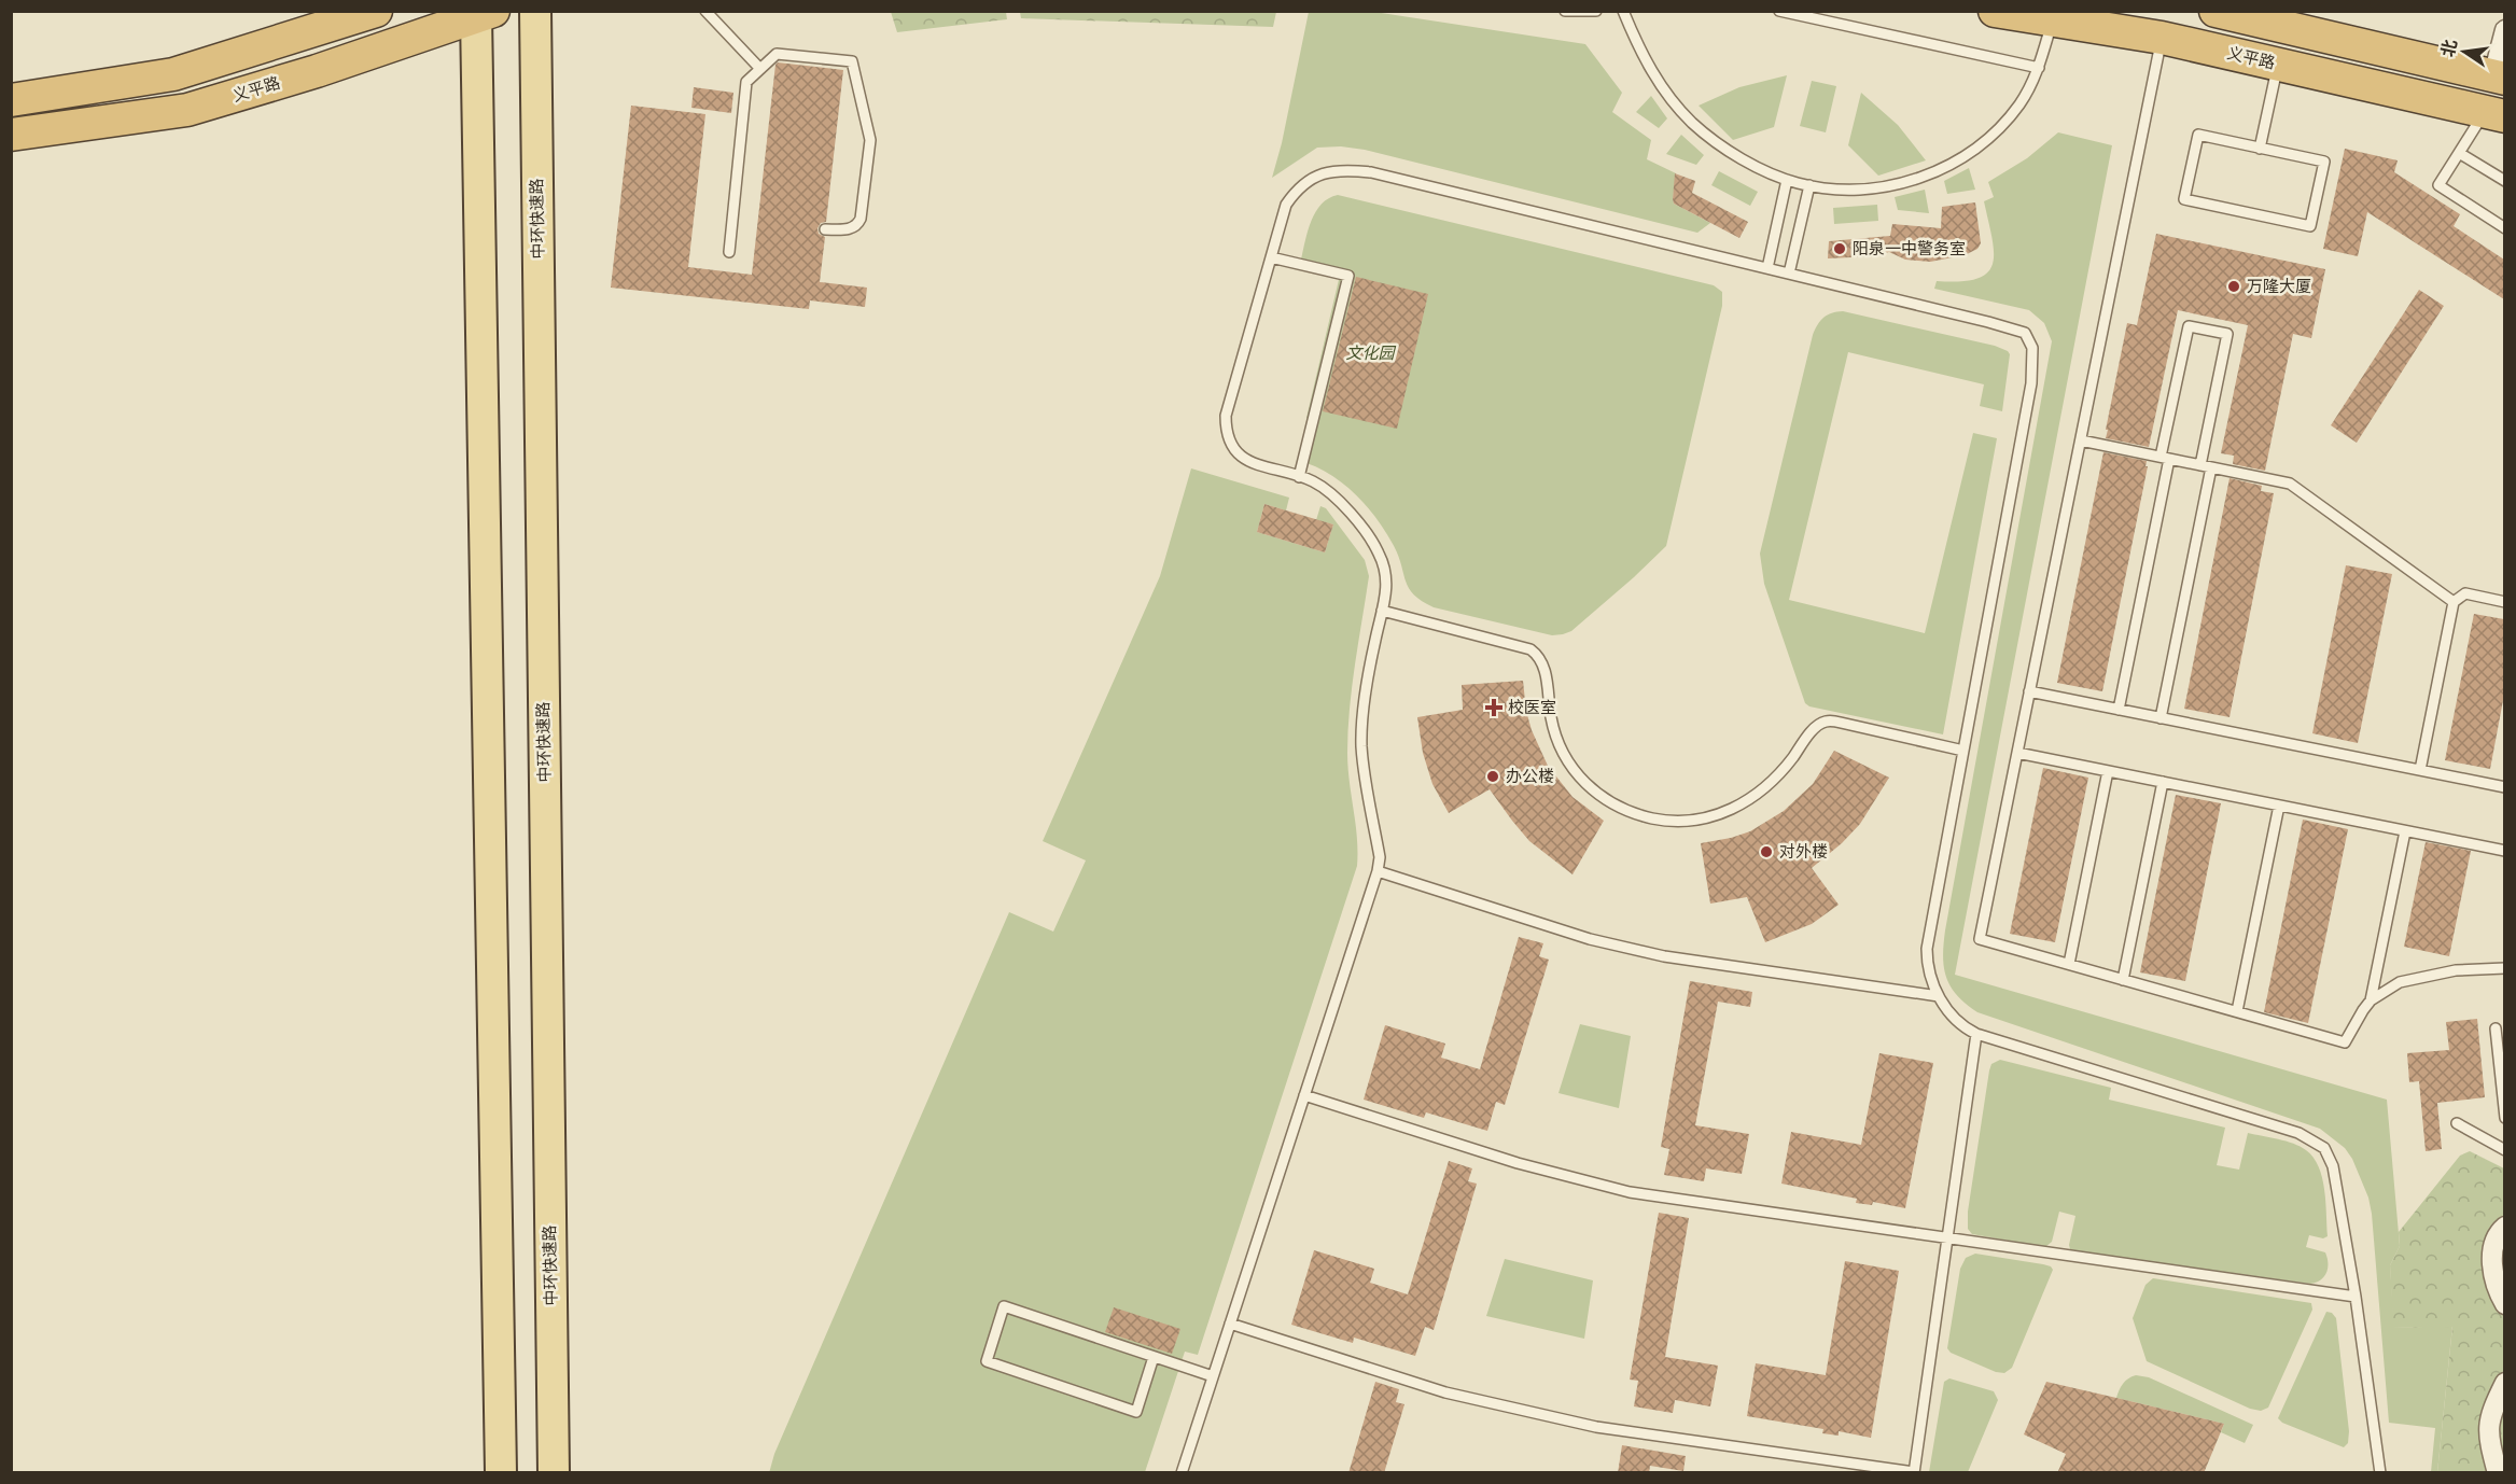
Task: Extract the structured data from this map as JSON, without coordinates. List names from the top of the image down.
{
  "streets": {
    "highway": ["义平路"],
    "main road": ["中环快速路"]
  },
  "parks": ["文化园"],
  "places": {
    "other": [
      "阳泉一中警务室",
      "万隆大厦",
      "办公楼",
      "对外楼"
    ],
    "health": ["校医室"]
  },
  "north": "left"
}
